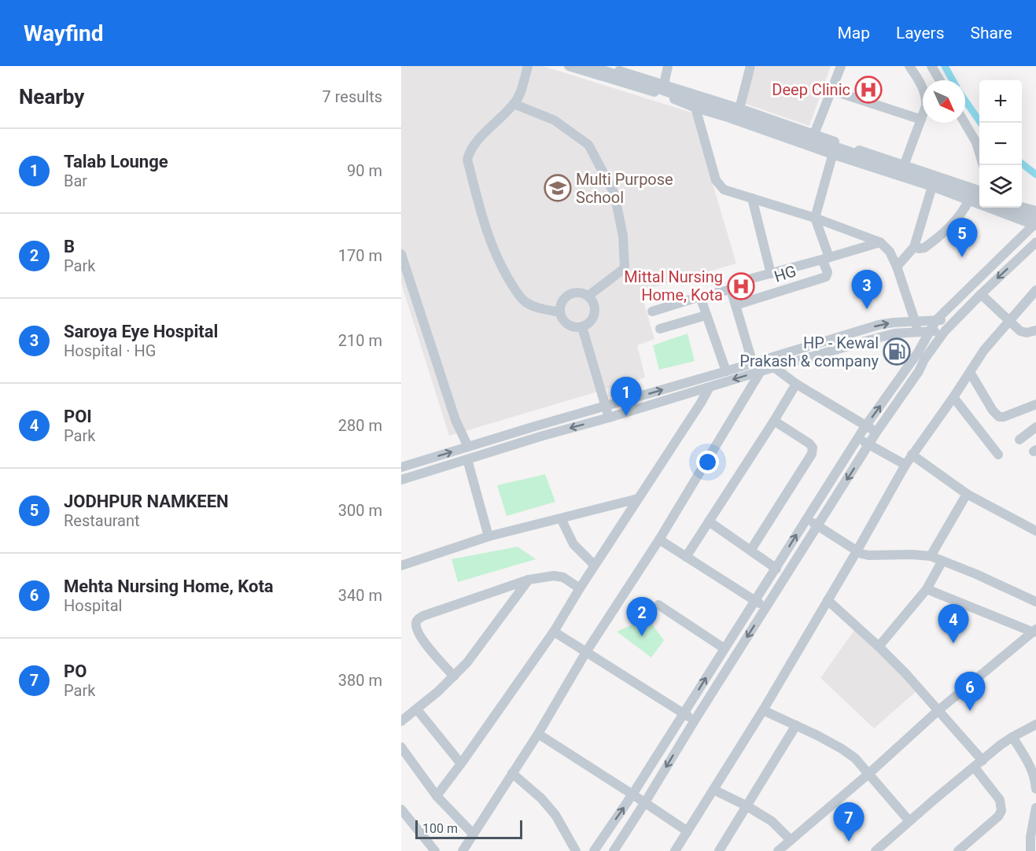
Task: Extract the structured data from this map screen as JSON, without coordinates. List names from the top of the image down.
{
  "streets": {
    "street": ["HG"]
  },
  "places": {
    "hospital": ["Deep Clinic", "Mittal Nursing Home, Kota"],
    "school or university": ["Multi Purpose School"],
    "fuel station": ["HP - Kewal Prakash & company"]
  },
  "scale_bar": "100 m",
  "north": "bottom right",
  "page": {
    "header": "Wayfind",
    "nav": ["Map", "Layers", "Share"],
    "heading": ["Nearby", "7 results"],
    "map_buttons": ["+", "−"],
    "list": [
      {
        "mark": "1",
        "name": "Talab Lounge",
        "note": "Bar",
        "value": "90 m"
      },
      {
        "mark": "2",
        "name": "B",
        "note": "Park",
        "value": "170 m"
      },
      {
        "mark": "3",
        "name": "Saroya Eye Hospital",
        "note": "Hospital · HG",
        "value": "210 m"
      },
      {
        "mark": "4",
        "name": "POI",
        "note": "Park",
        "value": "280 m"
      },
      {
        "mark": "5",
        "name": "JODHPUR NAMKEEN",
        "note": "Restaurant",
        "value": "300 m"
      },
      {
        "mark": "6",
        "name": "Mehta Nursing Home, Kota",
        "note": "Hospital",
        "value": "340 m"
      },
      {
        "mark": "7",
        "name": "PO",
        "note": "Park",
        "value": "380 m"
      }
    ],
    "pins": [
      "5",
      "3",
      "1",
      "2",
      "4",
      "6",
      "7"
    ],
    "scale": "100 m"
  }
}
